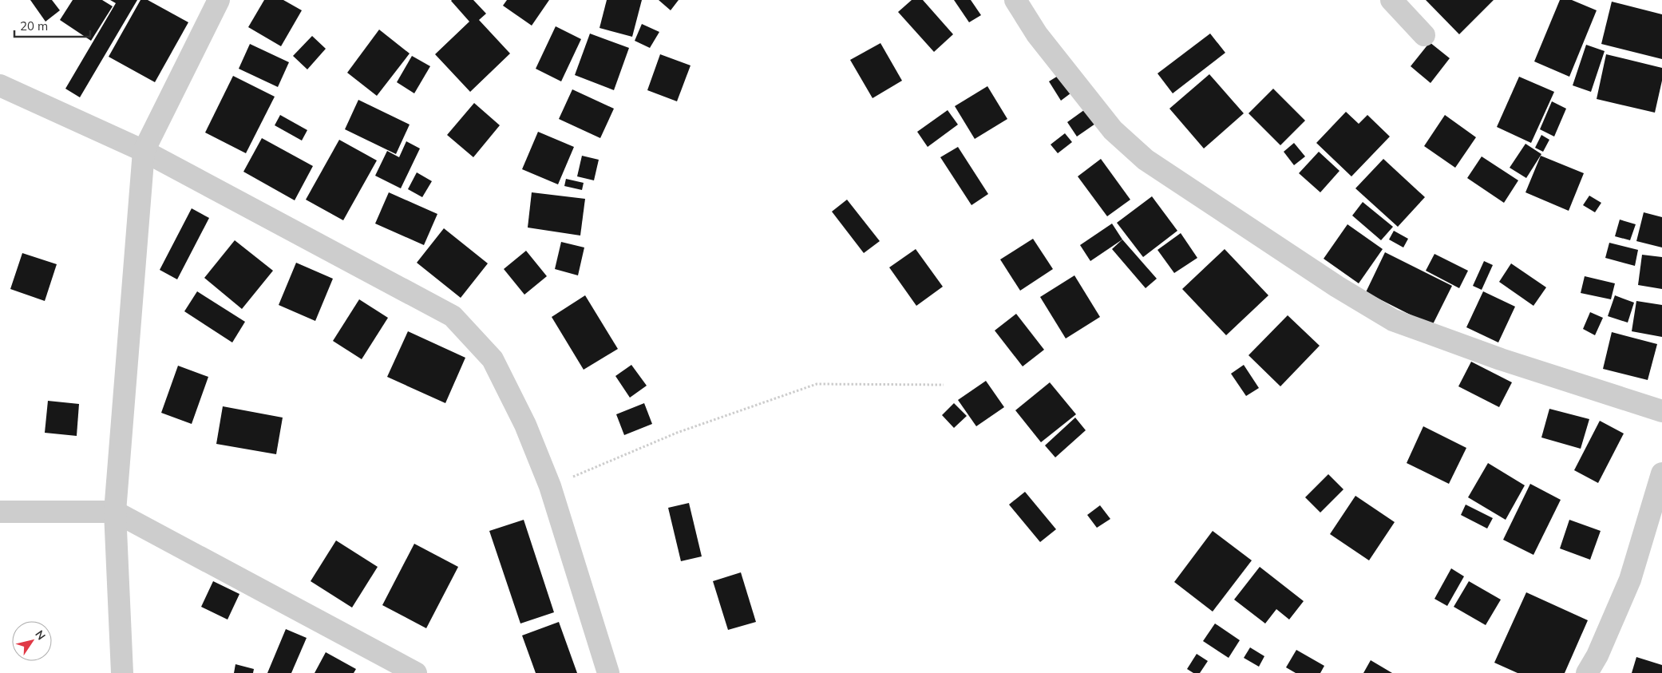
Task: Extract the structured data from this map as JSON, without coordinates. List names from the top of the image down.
{
  "scale_bar": "20 m",
  "north": "top right"
}
